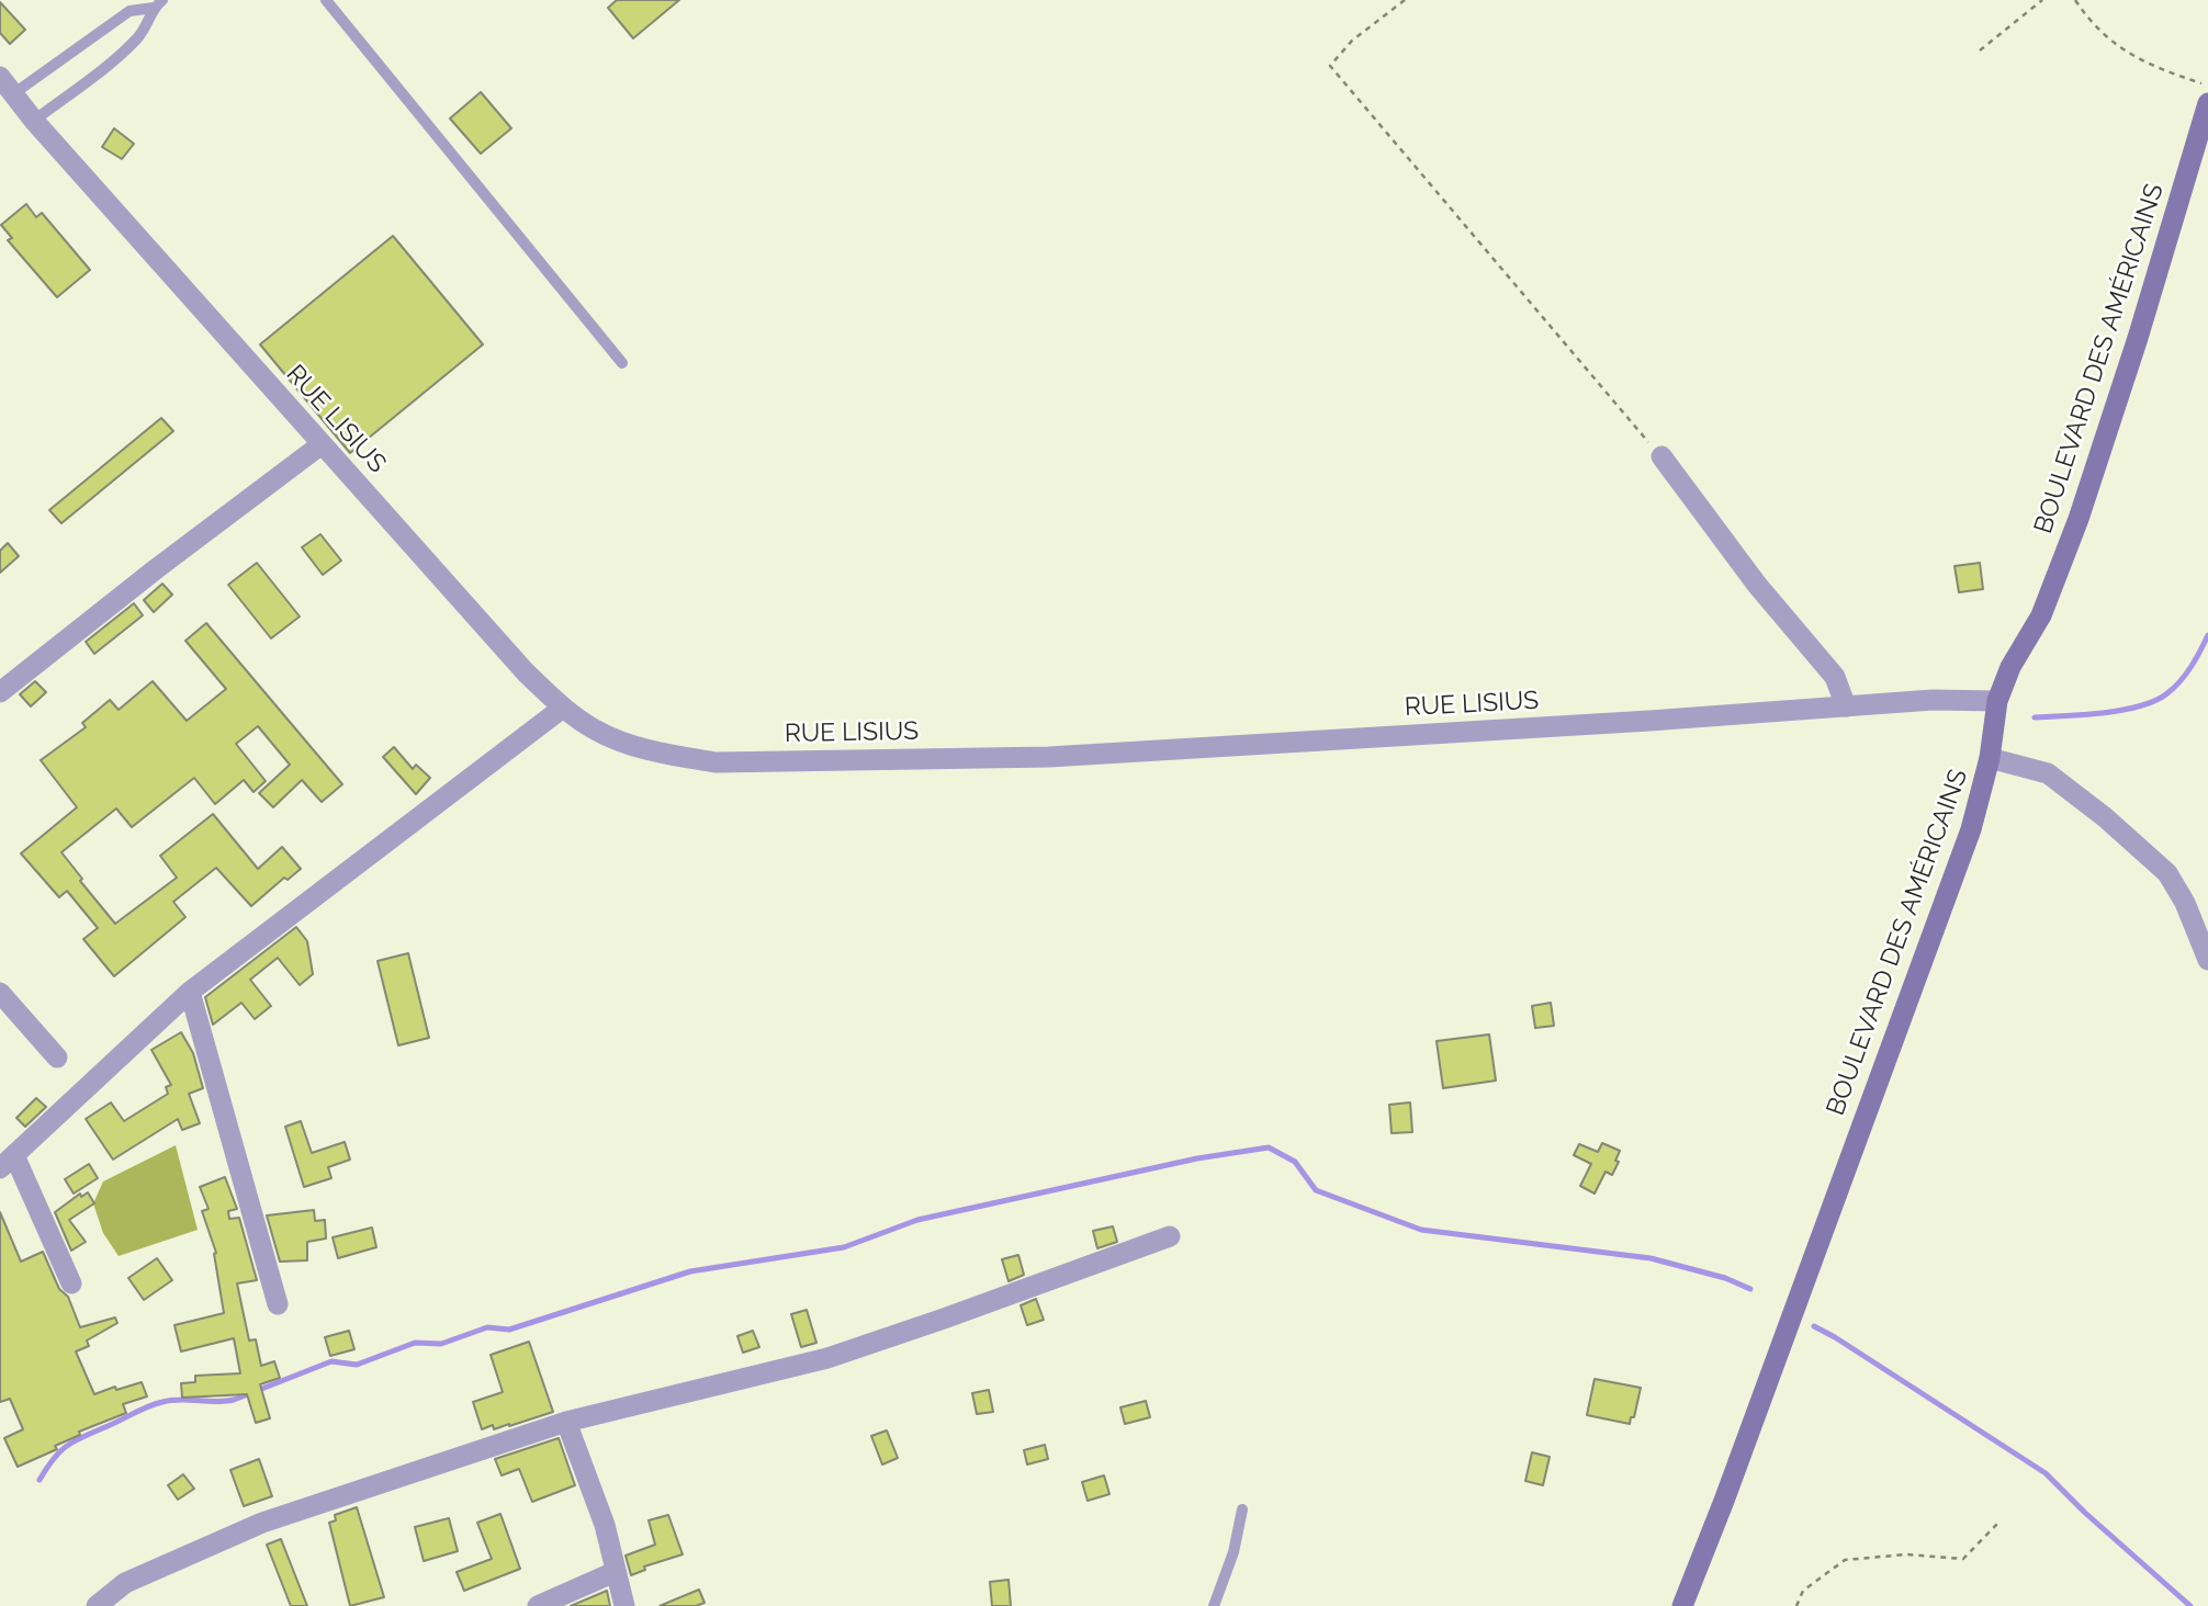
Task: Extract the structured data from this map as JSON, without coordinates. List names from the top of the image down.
{
  "streets": {
    "main road": ["BOULEVARD DES AMÉRICAINS"],
    "street": ["RUE LISIUS"]
  },
  "crossings": [
    ["BOULEVARD DES AMÉRICAINS", "RUE LISIUS"]
  ]
}
